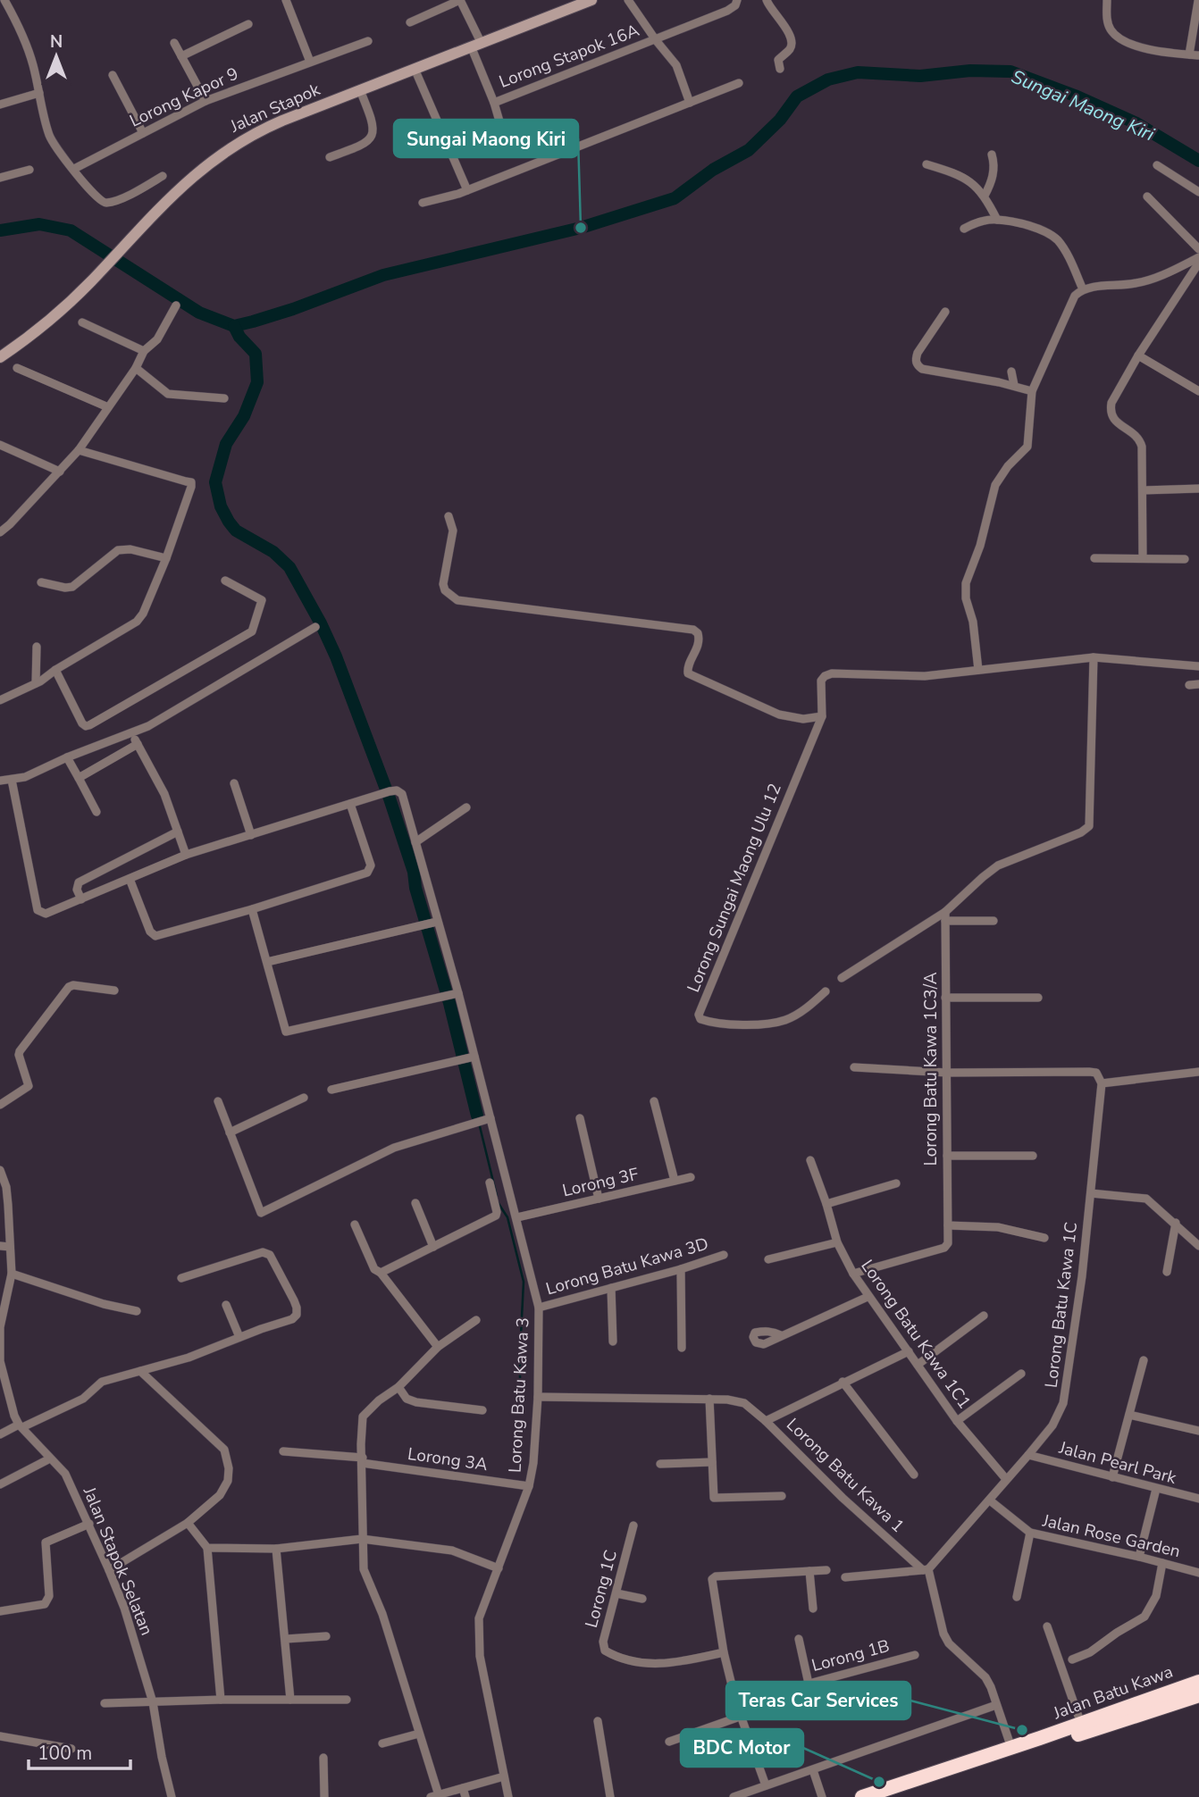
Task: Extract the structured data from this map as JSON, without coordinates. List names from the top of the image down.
{
  "streets": {
    "highway": ["Jalan Batu Kawa"],
    "main road": ["Jalan Stapok"],
    "street": [
      "Lorong Stapok 16A",
      "Lorong Kapor 9",
      "Lorong Sungai Maong Ulu 12",
      "Lorong Batu Kawa 1C3/A",
      "Lorong 3F",
      "Lorong Batu Kawa 3D",
      "Lorong Batu Kawa 1C",
      "Lorong Batu Kawa 1C1",
      "Lorong Batu Kawa 3",
      "Lorong 3A",
      "Jalan Pearl Park",
      "Lorong Batu Kawa 1",
      "Jalan Rose Garden",
      "Jalan Stapok Selatan",
      "Lorong 1C",
      "Lorong 1B"
    ]
  },
  "crossings": [
    ["Lorong 3F", "Lorong Batu Kawa 3"],
    ["Lorong Batu Kawa 3D", "Lorong Batu Kawa 3"],
    ["Lorong Batu Kawa 1C", "Lorong Batu Kawa 1C1"],
    ["Lorong Batu Kawa 1C", "Jalan Pearl Park"],
    ["Lorong Batu Kawa 1C", "Lorong Batu Kawa 1"],
    ["Lorong Batu Kawa 1C", "Jalan Rose Garden"],
    ["Lorong Batu Kawa 3", "Lorong 3A"],
    ["Lorong Batu Kawa 3", "Lorong Batu Kawa 1"]
  ],
  "water": ["Sungai Maong Kiri"],
  "places": ["Sungai Maong Kiri", "Teras Car Services", "BDC Motor"],
  "scale_bar": "100 m",
  "north": "top"
}
